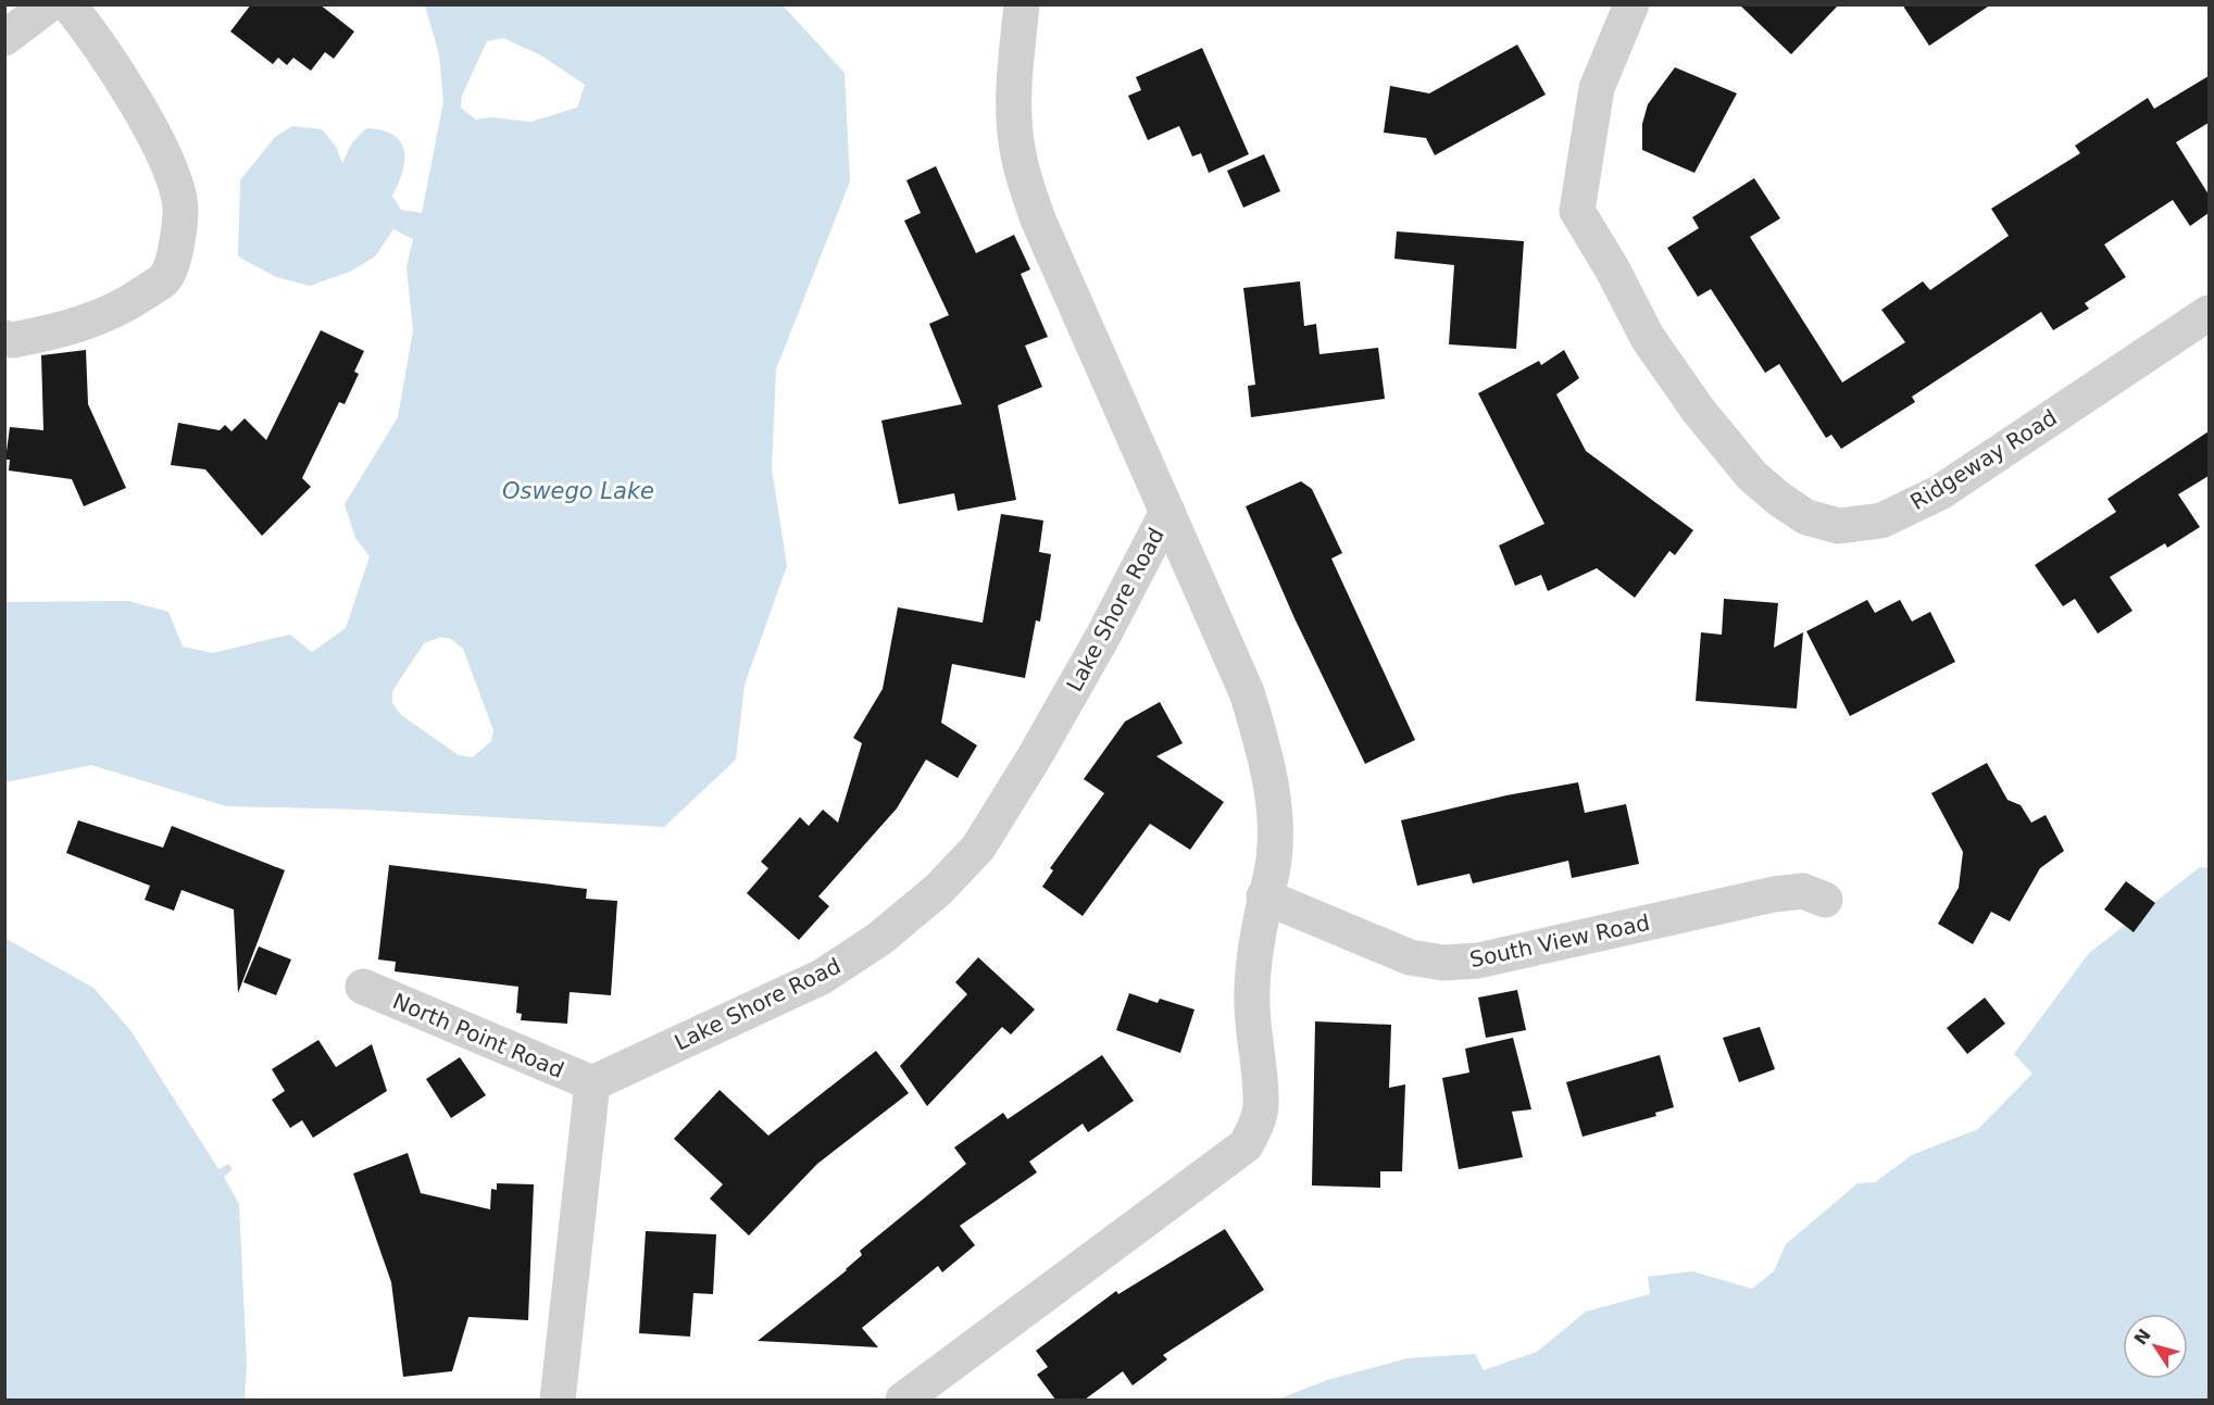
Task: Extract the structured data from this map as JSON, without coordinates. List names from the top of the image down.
{
  "streets": {
    "street": [
      "Ridgeway Road",
      "Lake Shore Road",
      "South View Road",
      "North Point Road"
    ]
  },
  "crossings": [
    ["Lake Shore Road", "South View Road"],
    ["Lake Shore Road", "North Point Road"]
  ],
  "water": ["Oswego Lake"],
  "north": "top left"
}
